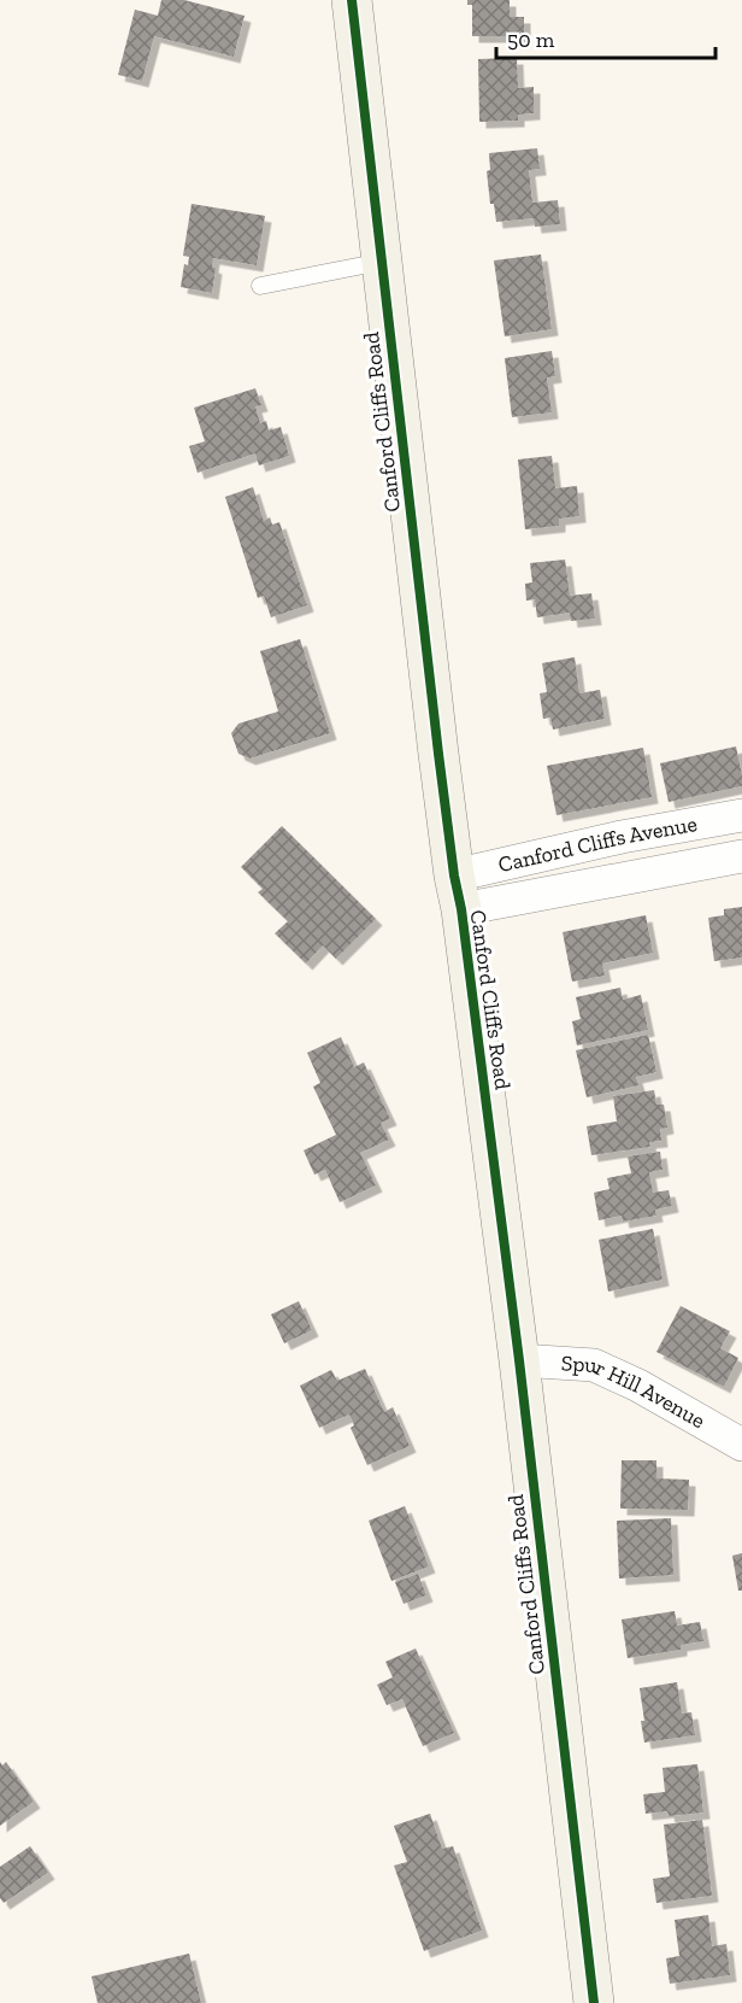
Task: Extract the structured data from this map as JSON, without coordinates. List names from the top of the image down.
{
  "streets": {
    "street": ["Canford Cliffs Road", "Canford Cliffs Avenue", "Spur Hill Avenue"]
  },
  "crossings": [
    ["Canford Cliffs Road", "Canford Cliffs Avenue"],
    ["Canford Cliffs Road", "Spur Hill Avenue"]
  ],
  "scale_bar": "50 m"
}
